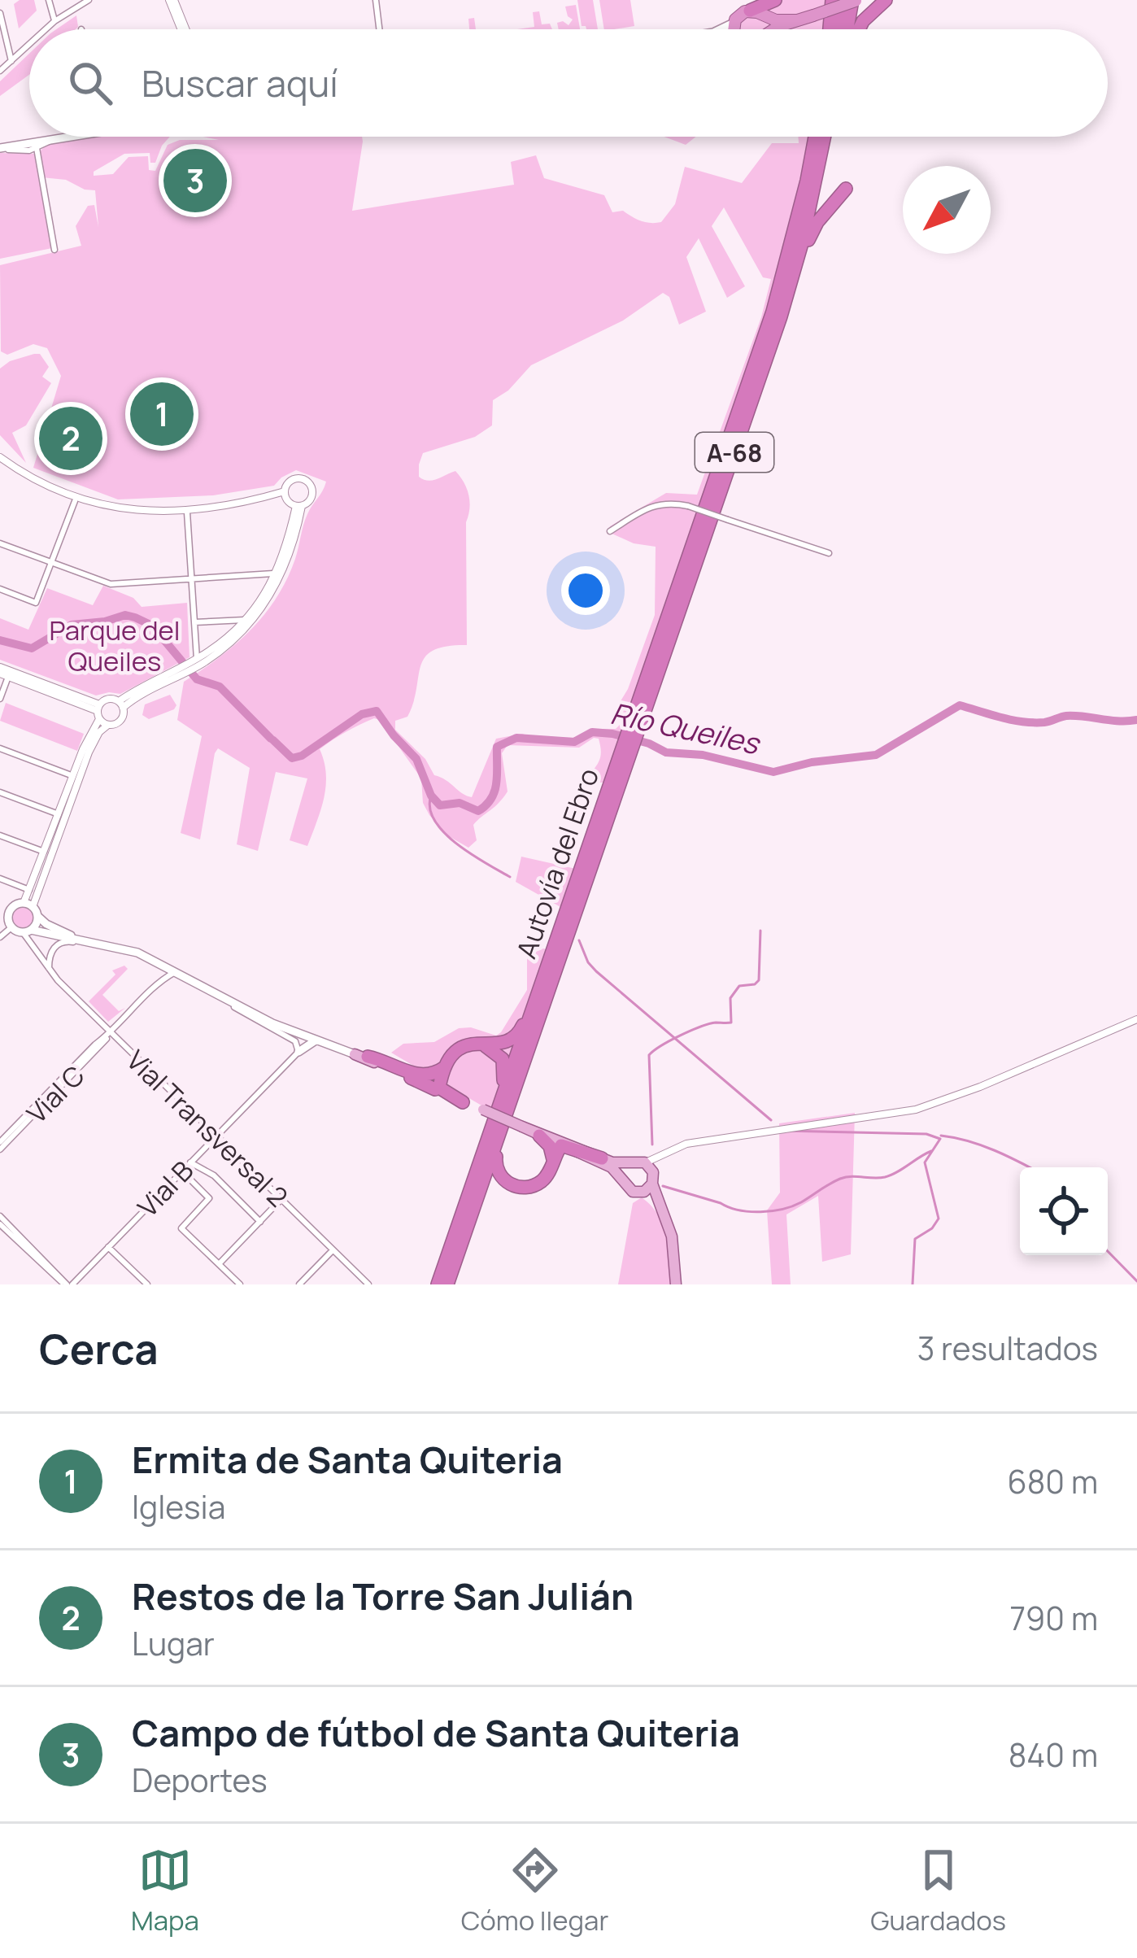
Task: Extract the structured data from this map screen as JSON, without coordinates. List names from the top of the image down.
{
  "streets": {
    "highway": ["A-68", "Autovía del Ebro"],
    "street": ["Vial C", "Vial Transversal 2", "Vial B"]
  },
  "crossings": [
    ["Vial C", "Vial Transversal 2"],
    ["Vial Transversal 2", "Vial B"]
  ],
  "water": ["Río Queiles"],
  "parks": ["Parque del Queiles"],
  "north": "bottom left",
  "page": {
    "search": "Buscar aquí",
    "pins": ["3", "1", "2"],
    "heading": ["Cerca", "3 resultados"],
    "list": [
      {
        "mark": "1",
        "name": "Ermita de Santa Quiteria",
        "note": "Iglesia",
        "value": "680 m"
      },
      {
        "mark": "2",
        "name": "Restos de la Torre San Julián",
        "note": "Lugar",
        "value": "790 m"
      },
      {
        "mark": "3",
        "name": "Campo de fútbol de Santa Quiteria",
        "note": "Deportes",
        "value": "840 m"
      }
    ],
    "nav": ["Mapa", "Cómo llegar", "Guardados"]
  }
}
